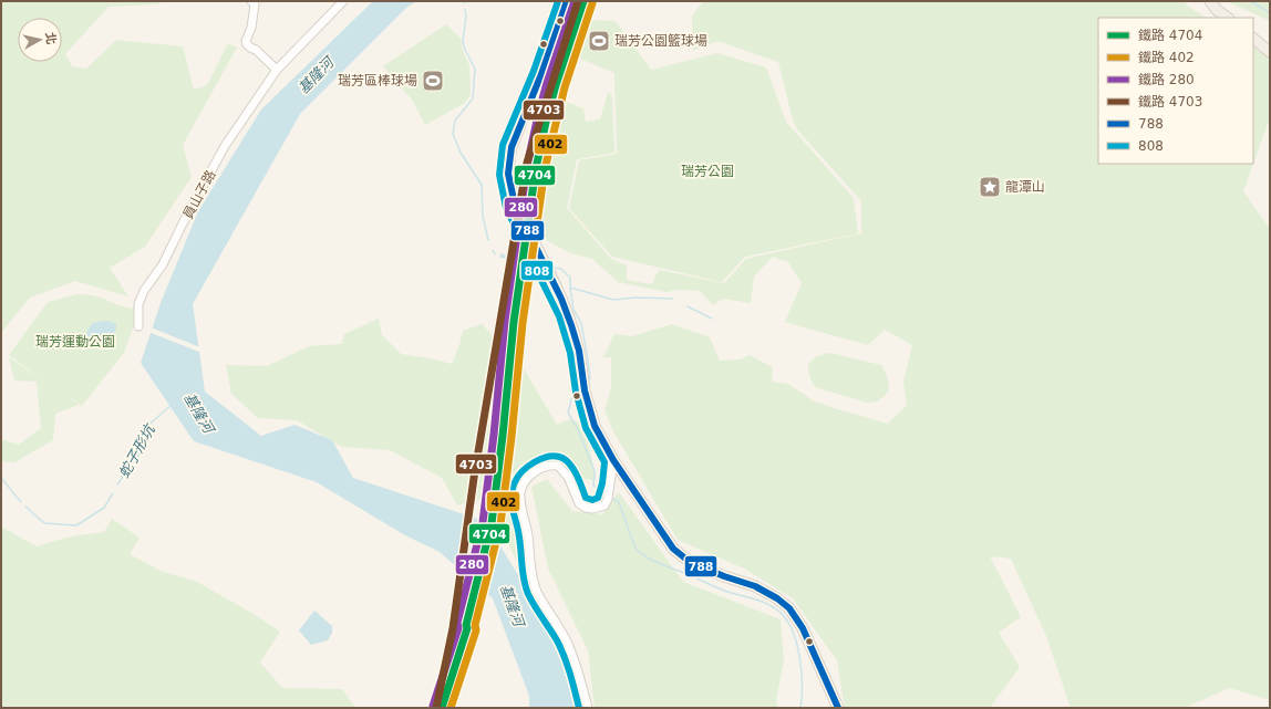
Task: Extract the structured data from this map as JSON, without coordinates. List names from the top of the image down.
{
  "streets": {
    "street": ["員山子路"]
  },
  "water": ["基隆河", "蛇子形坑"],
  "parks": ["瑞芳公園", "瑞芳運動公園"],
  "places": {
    "sports": ["瑞芳公園籃球場", "瑞芳區棒球場"],
    "place": ["龍潭山"]
  },
  "lines": [
    "rail line 4704",
    "rail line 280",
    "rail line 4703",
    "transit line 788",
    "transit line 808",
    "rail line 402"
  ],
  "legend": [
    "鐵路 4704",
    "鐵路 402",
    "鐵路 280",
    "鐵路 4703",
    "788",
    "808"
  ],
  "north": "right"
}
